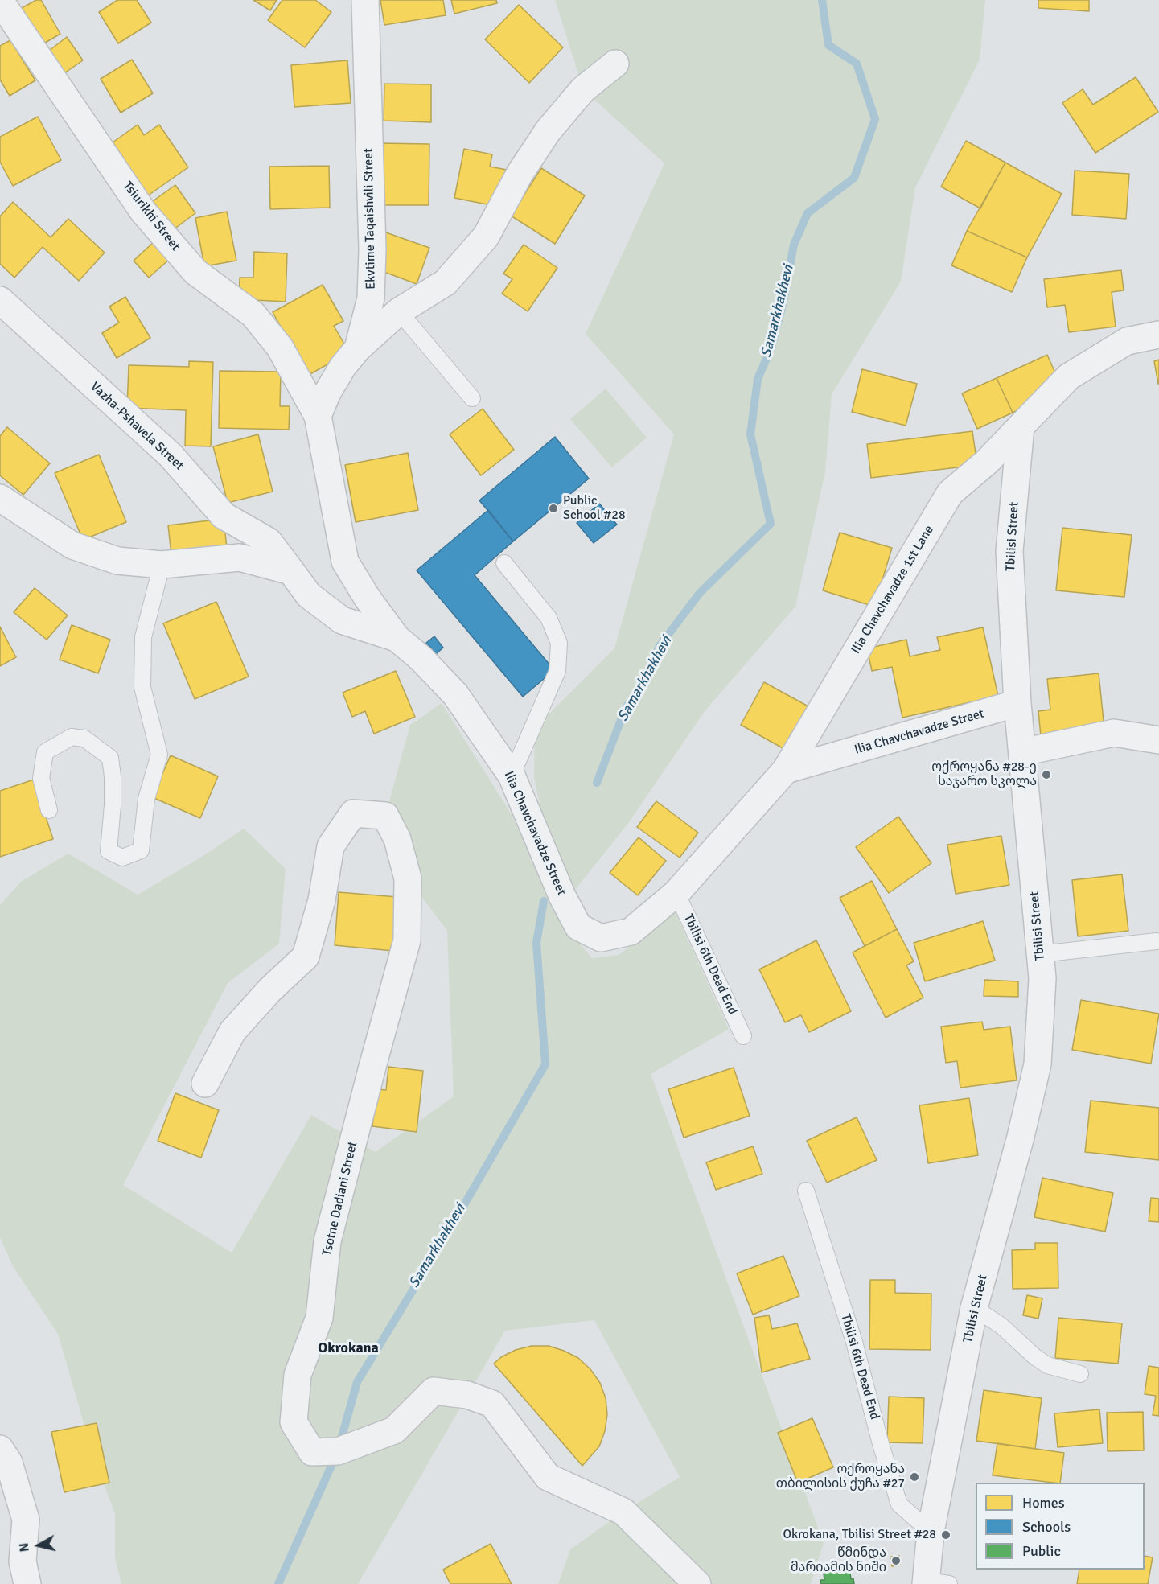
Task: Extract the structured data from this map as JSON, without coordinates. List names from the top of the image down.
{
  "streets": {
    "street": [
      "Tsiurikhi Street",
      "Ekvtime Taqaishvili Street",
      "Vazha-Pshavela Street",
      "Tbilisi Street",
      "Ilia Chavchavadze 1st Lane",
      "Ilia Chavchavadze Street",
      "Tsotne Dadiani Street"
    ],
    "lane": ["Tbilisi 6th Dead End"]
  },
  "crossings": [
    ["Tsiurikhi Street", "Ekvtime Taqaishvili Street"],
    ["Vazha-Pshavela Street", "Ilia Chavchavadze Street"],
    ["Tbilisi Street", "Ilia Chavchavadze 1st Lane"],
    ["Tbilisi Street", "Ilia Chavchavadze Street"],
    ["Tbilisi Street", "Tbilisi 6th Dead End"],
    ["Ilia Chavchavadze 1st Lane", "Ilia Chavchavadze Street"],
    ["Ilia Chavchavadze Street", "Tbilisi 6th Dead End"]
  ],
  "districts": ["Okrokana"],
  "water": ["Samarkhakhevi"],
  "places": [
    "Public School #28",
    "ოქროყანა #28-ე საჯარო სკოლა",
    "ოქროყანა თბილისის ქუჩა #27",
    "Okrokana, Tbilisi Street #28",
    "წმინდა მარიამის ნიში"
  ],
  "legend": ["Homes", "Schools", "Public"],
  "north": "left"
}
